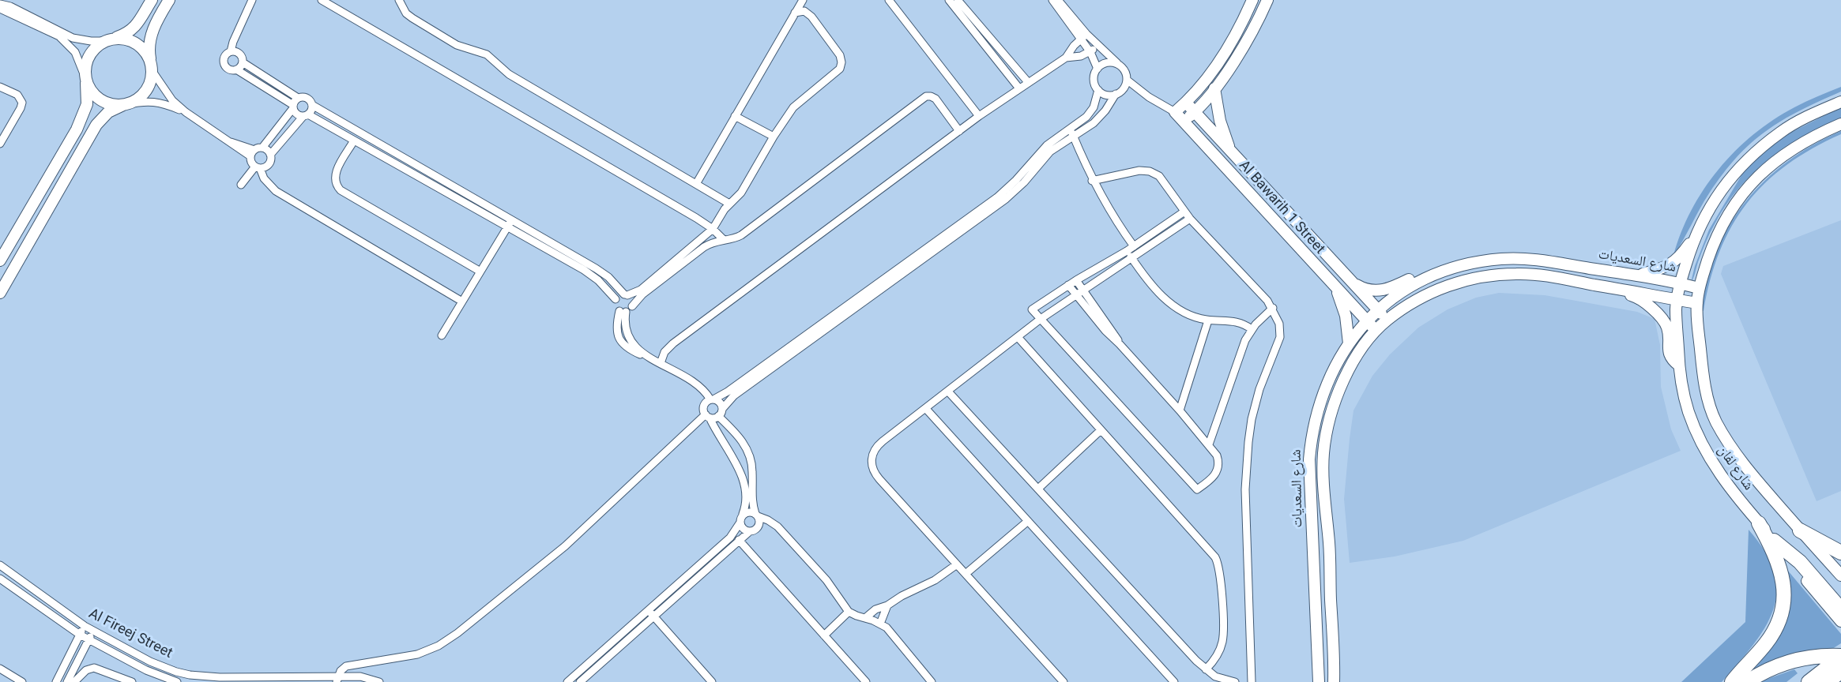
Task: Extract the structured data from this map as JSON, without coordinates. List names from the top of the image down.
{
  "streets": {
    "street": [
      "Al Bawarih 1 Street",
      "شارع السعديات",
      "شارع لفان",
      "Al Fireej Street"
    ]
  },
  "crossings": [
    ["Al Bawarih 1 Street", "شارع السعديات"],
    ["شارع السعديات", "شارع لفان"]
  ]
}
